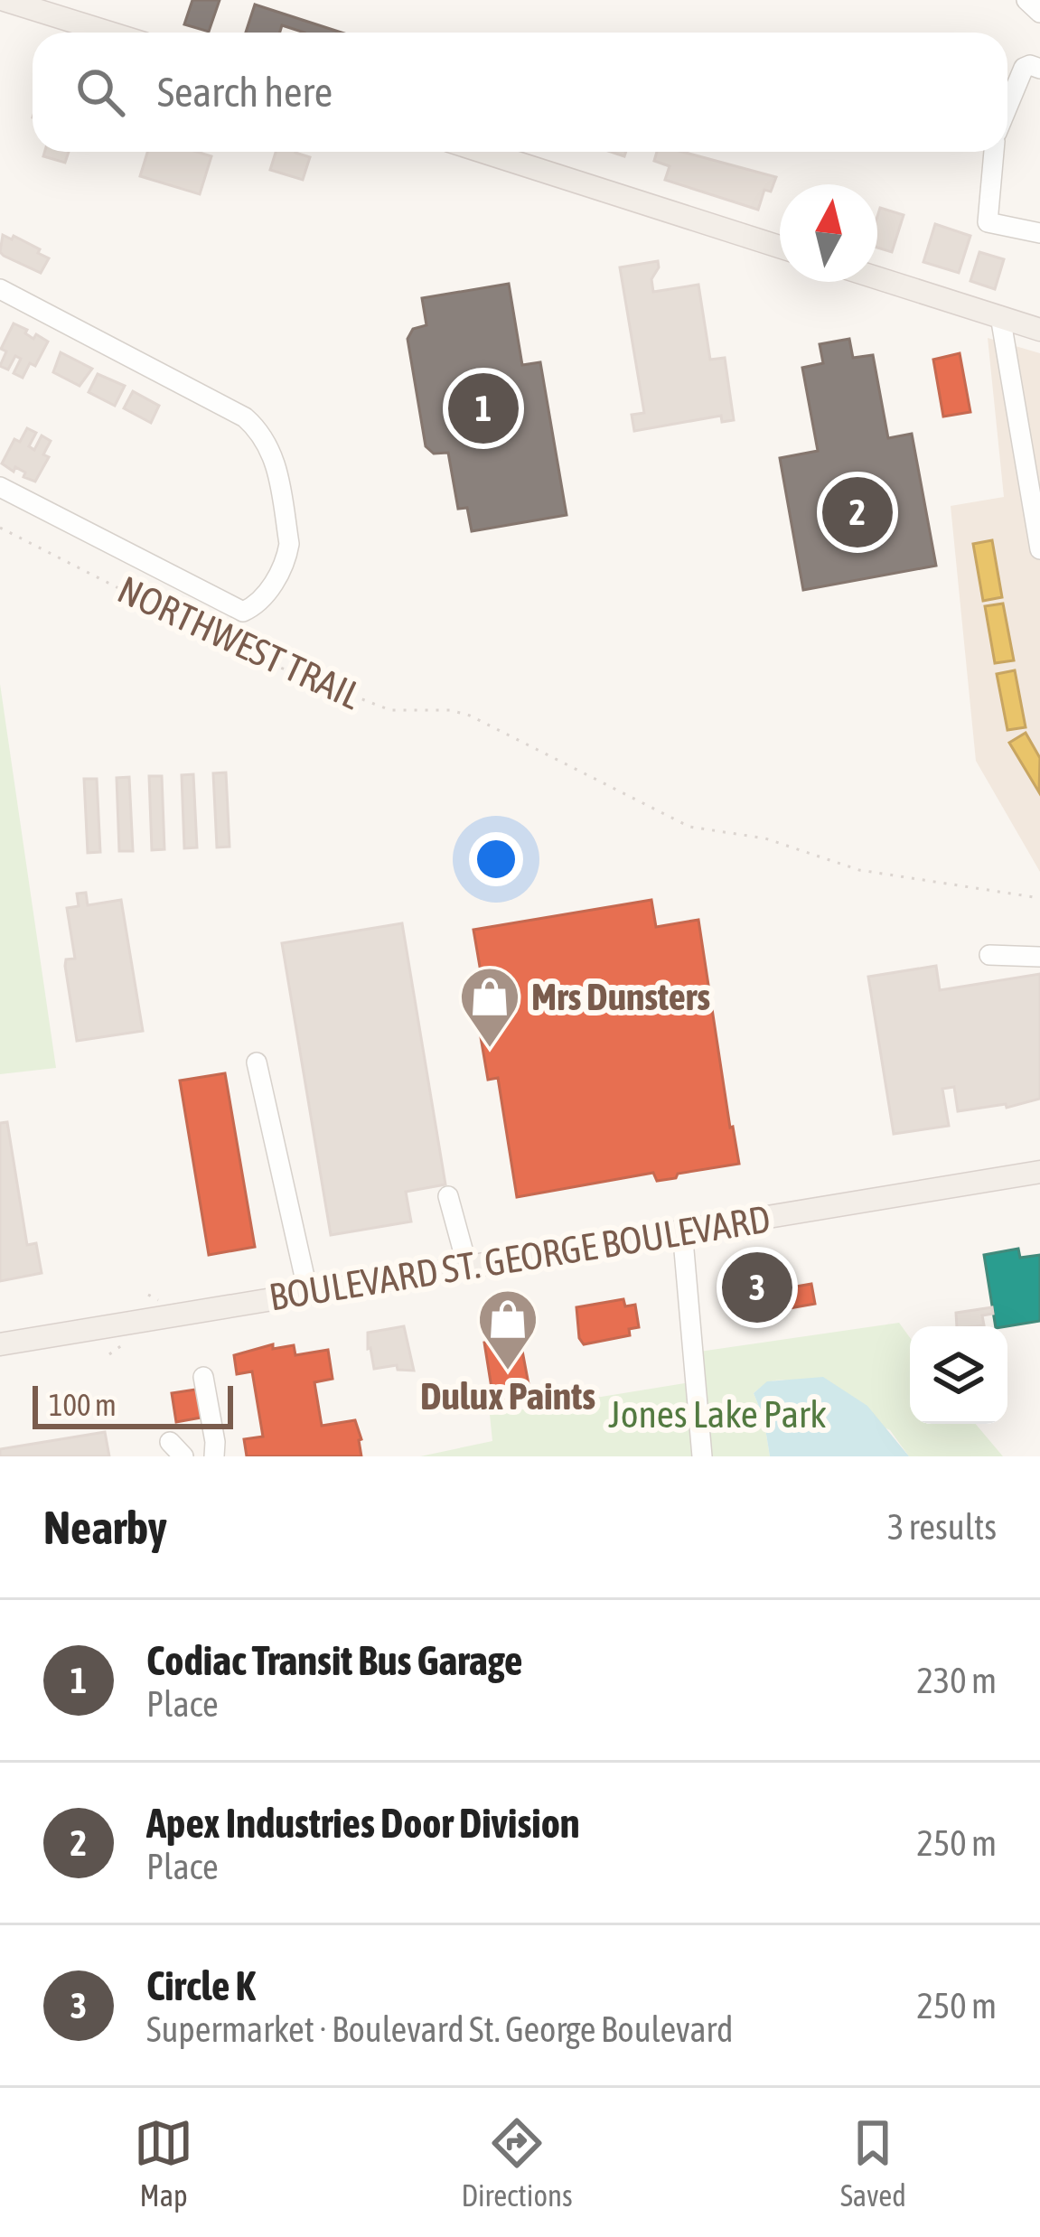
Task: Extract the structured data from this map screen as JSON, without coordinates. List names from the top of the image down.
{
  "streets": {
    "main road": ["BOULEVARD ST. GEORGE BOULEVARD"],
    "path": ["NORTHWEST TRAIL"]
  },
  "parks": ["Jones Lake Park"],
  "places": {
    "shop": ["Mrs Dunsters", "Dulux Paints"]
  },
  "scale_bar": "100 m",
  "north": "top",
  "page": {
    "search": "Search here",
    "pins": ["1", "2", "3"],
    "scale": "100 m",
    "heading": ["Nearby", "3 results"],
    "list": [
      {
        "mark": "1",
        "name": "Codiac Transit Bus Garage",
        "note": "Place",
        "value": "230 m"
      },
      {
        "mark": "2",
        "name": "Apex Industries Door Division",
        "note": "Place",
        "value": "250 m"
      },
      {
        "mark": "3",
        "name": "Circle K",
        "note": "Supermarket · Boulevard St. George Boulevard",
        "value": "250 m"
      }
    ],
    "nav": ["Map", "Directions", "Saved"]
  }
}
